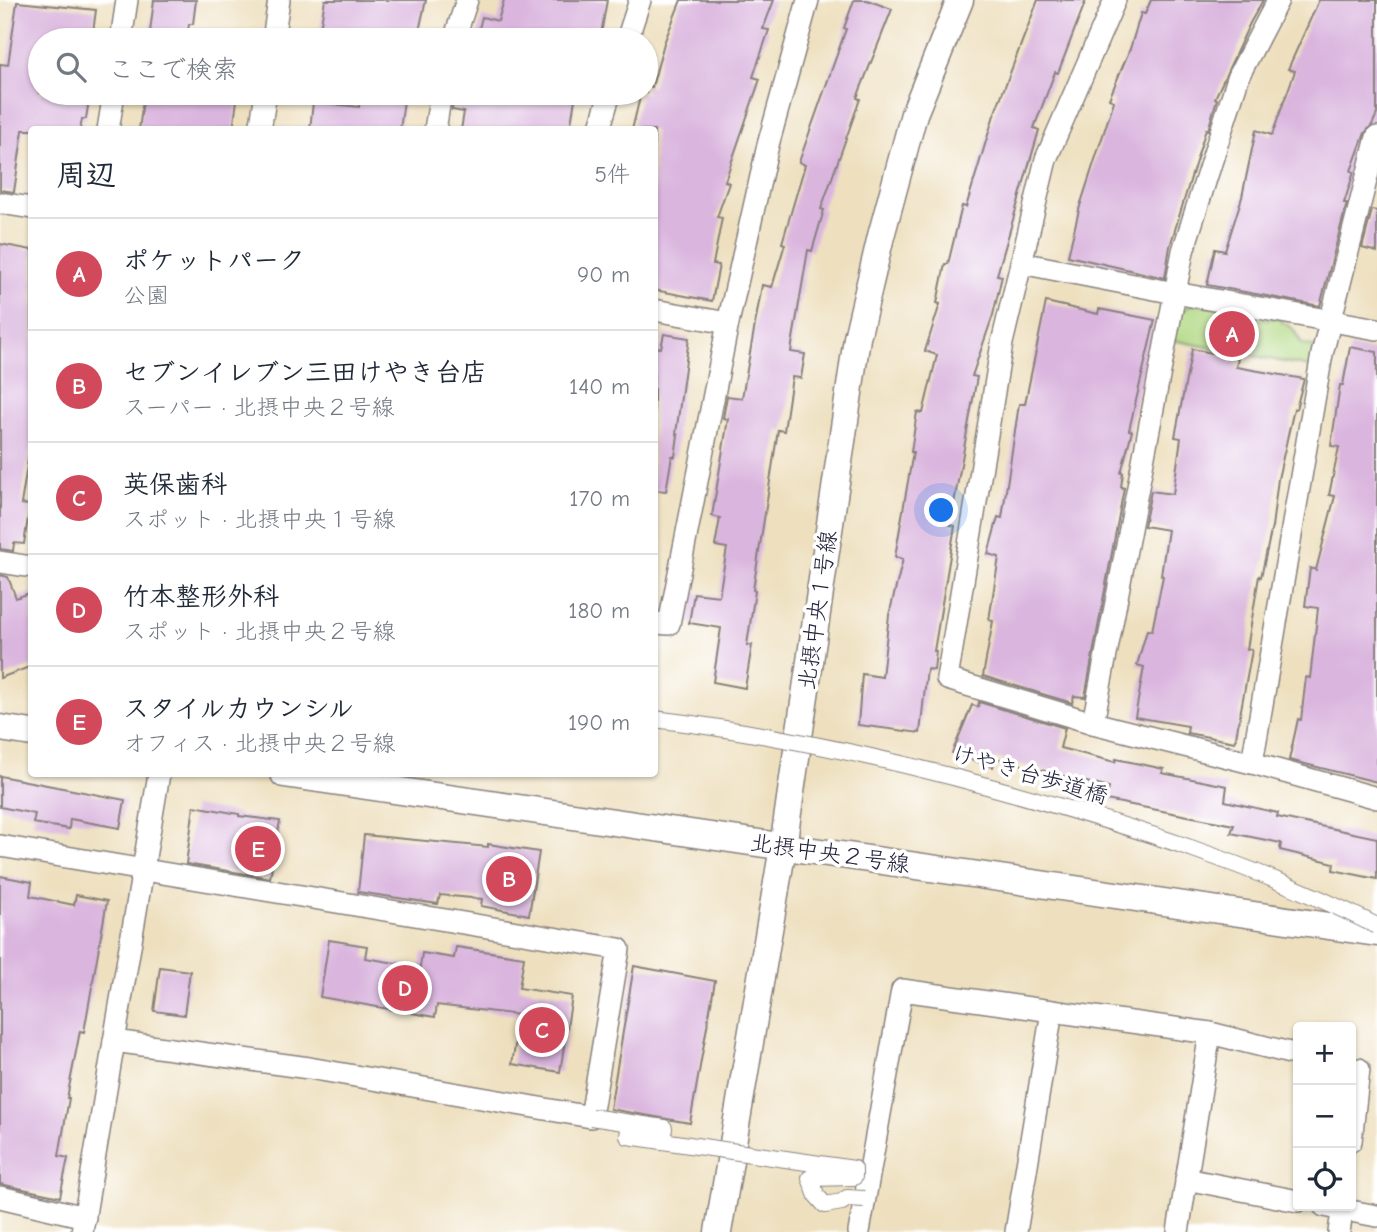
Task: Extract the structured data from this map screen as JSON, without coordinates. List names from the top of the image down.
{
  "streets": {
    "street": ["北摂中央１号線", "けやき台歩道橋", "北摂中央２号線"]
  },
  "crossings": [
    ["北摂中央１号線", "北摂中央２号線"]
  ],
  "page": {
    "search": "ここで検索",
    "heading": ["周辺", "5件"],
    "list": [
      {
        "mark": "A",
        "name": "ポケットパーク",
        "note": "公園",
        "value": "90 m"
      },
      {
        "mark": "B",
        "name": "セブンイレブン三田けやき台店",
        "note": "スーパー · 北摂中央２号線",
        "value": "140 m"
      },
      {
        "mark": "C",
        "name": "英保歯科",
        "note": "スポット · 北摂中央１号線",
        "value": "170 m"
      },
      {
        "mark": "D",
        "name": "竹本整形外科",
        "note": "スポット · 北摂中央２号線",
        "value": "180 m"
      },
      {
        "mark": "E",
        "name": "スタイルカウンシル",
        "note": "オフィス · 北摂中央２号線",
        "value": "190 m"
      }
    ],
    "pins": [
      "A",
      "E",
      "B",
      "D",
      "C"
    ],
    "map_buttons": ["+", "−"]
  }
}
